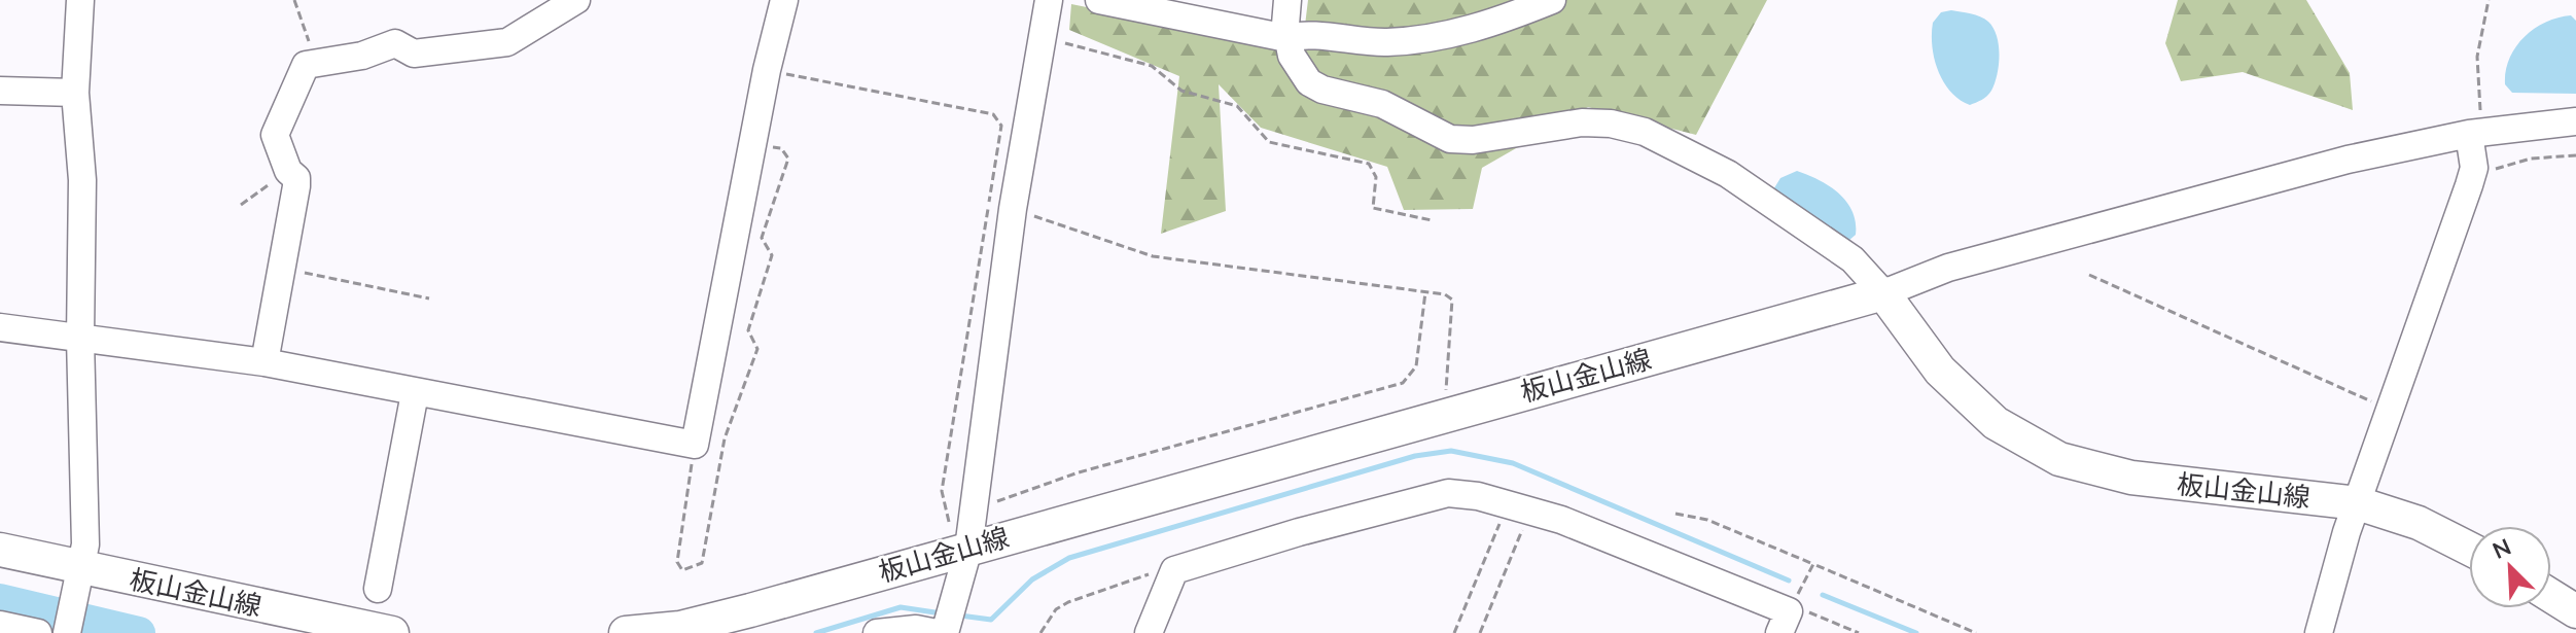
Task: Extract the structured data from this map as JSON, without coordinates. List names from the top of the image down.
{
  "streets": {
    "main road": ["板山金山線"]
  },
  "north": "top left"
}
